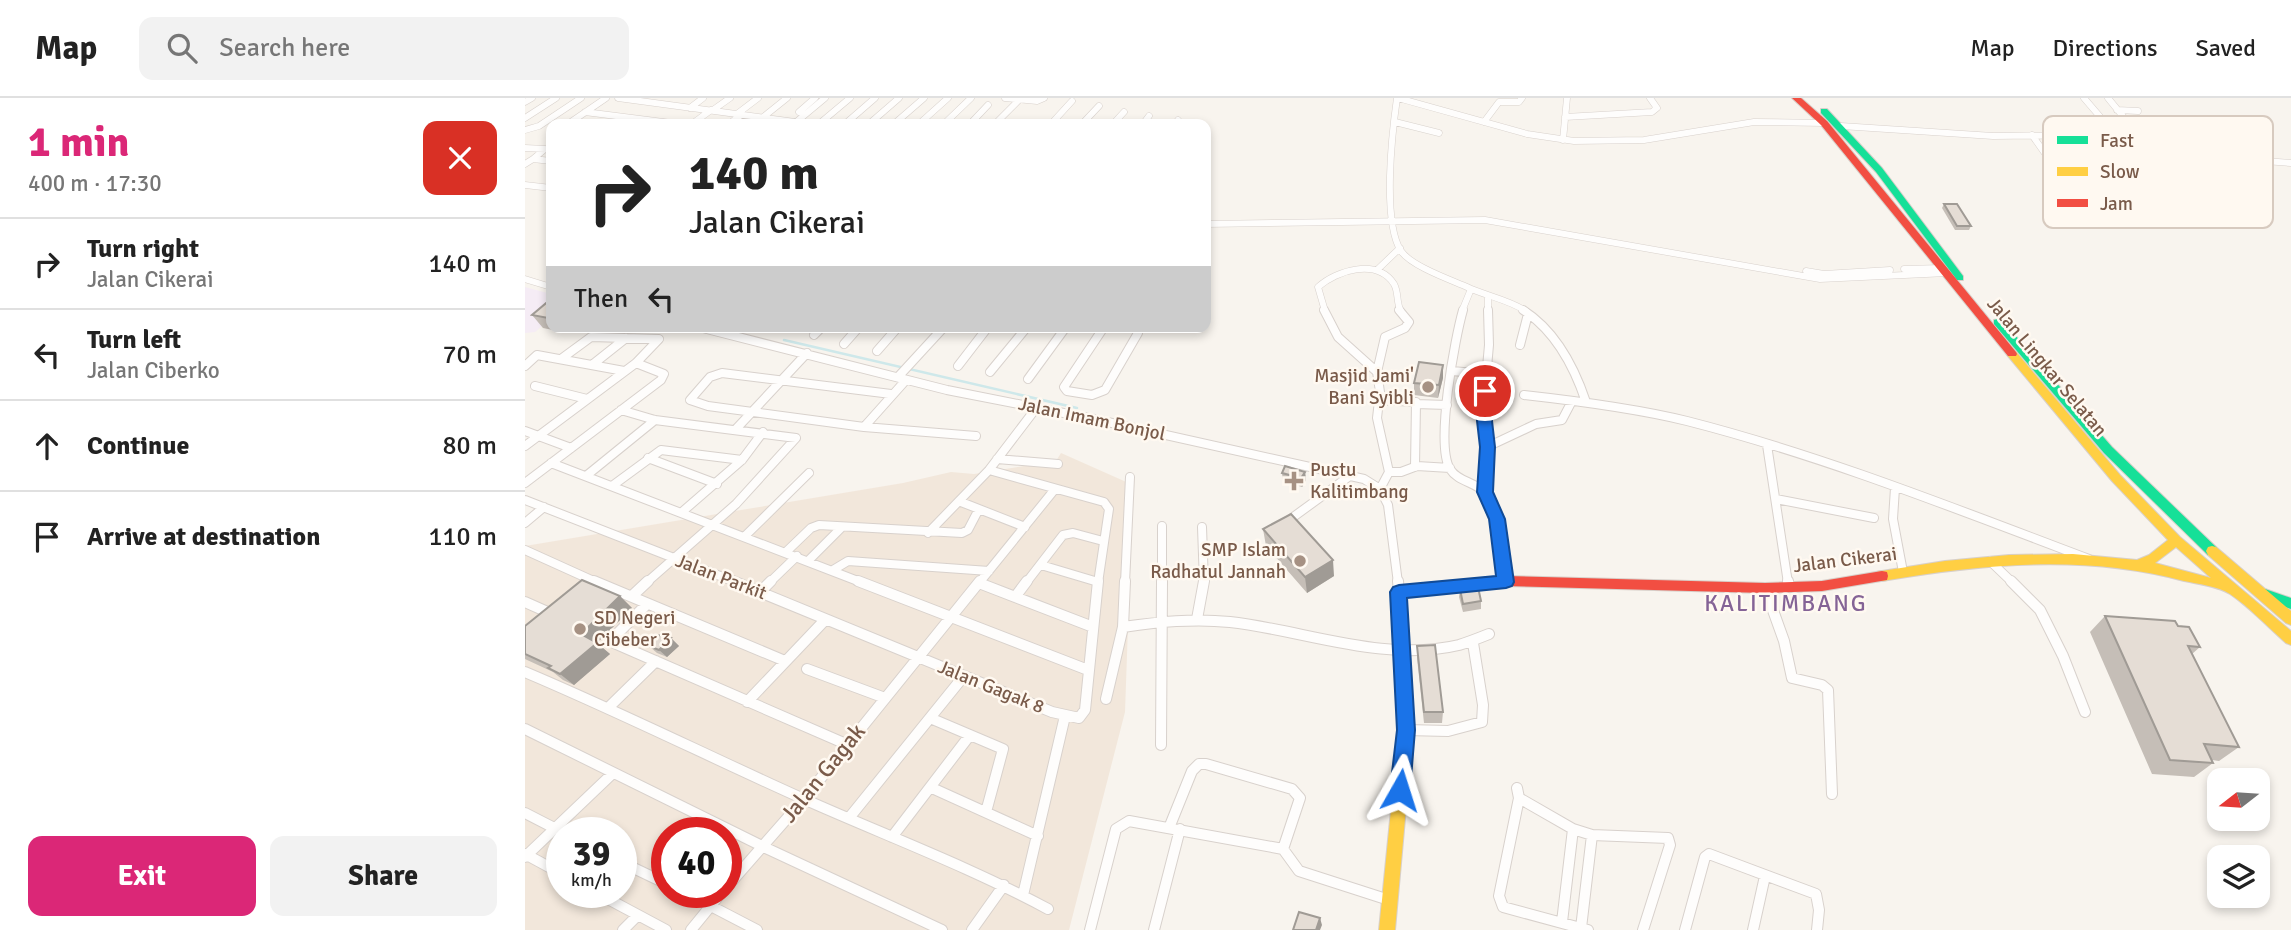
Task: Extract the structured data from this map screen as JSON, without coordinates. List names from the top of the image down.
{
  "streets": {
    "main road": ["Jalan Lingkar Selatan", "Jalan Cikerai"],
    "street": [
      "Jalan Imam Bonjol",
      "Jalan Parkit",
      "Jalan Gagak 8",
      "Jalan Gagak"
    ]
  },
  "crossings": [
    ["Jalan Lingkar Selatan", "Jalan Cikerai"],
    ["Jalan Parkit", "Jalan Gagak 8"],
    ["Jalan Parkit", "Jalan Gagak"],
    ["Jalan Gagak 8", "Jalan Gagak"]
  ],
  "districts": ["KALITIMBANG"],
  "places": {
    "other": ["Masjid Jami' Bani Syibli", "SMP Islam Radhatul Jannah", "SD Negeri Cibeber 3"],
    "health": ["Pustu Kalitimbang"]
  },
  "legend": ["Fast", "Slow", "Jam"],
  "north": "left",
  "page": {
    "header": "Map",
    "search": "Search here",
    "nav": ["Map", "Directions", "Saved"],
    "heading": ["1 min", "400 m · 17:30"],
    "turn": ["140 m", "Jalan Cikerai"],
    "list": [
      {
        "name": "Turn right",
        "note": "Jalan Cikerai",
        "value": "140 m"
      },
      {
        "name": "Turn left",
        "note": "Jalan Ciberko",
        "value": "70 m"
      },
      {
        "name": "Continue",
        "value": "80 m"
      },
      {
        "name": "Arrive at destination",
        "value": "110 m"
      }
    ],
    "then": "Then",
    "speed": "39 km/h",
    "limit": "40",
    "buttons": ["Exit", "Share"]
  }
}
